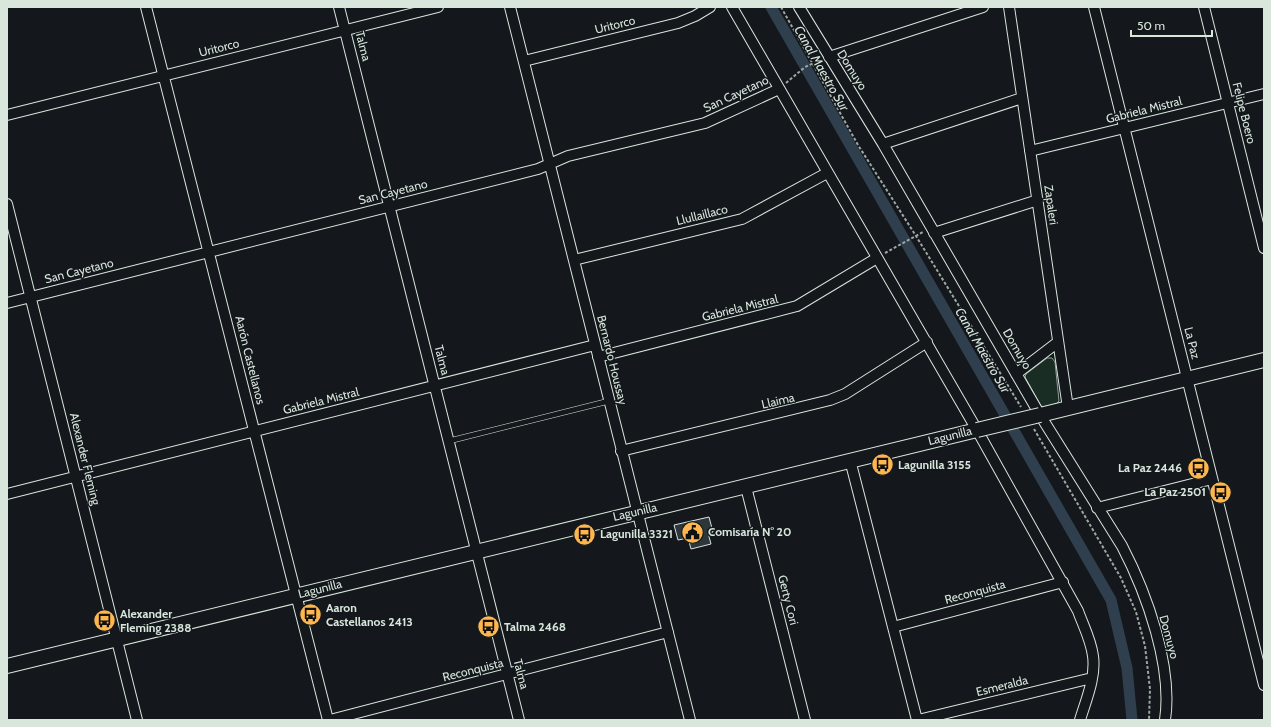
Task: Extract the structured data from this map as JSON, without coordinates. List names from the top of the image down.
{
  "streets": {
    "main road": ["Lagunilla"],
    "street": [
      "Uritorco",
      "Talma",
      "Domuyo",
      "San Cayetano",
      "Gabriela Mistral",
      "Felipe Boero",
      "Zapaleri",
      "Llullaillaco",
      "La Paz",
      "Aarón Castellanos",
      "Bernardo Houssay",
      "Llaima",
      "Alexander Fleming",
      "Reconquista",
      "Gerty Cori",
      "Esmeralda"
    ]
  },
  "crossings": [
    ["Uritorco", "Talma"],
    ["Uritorco", "Aarón Castellanos"],
    ["Uritorco", "Bernardo Houssay"],
    ["Talma", "San Cayetano"],
    ["Talma", "Gabriela Mistral"],
    ["Talma", "Lagunilla"],
    ["Talma", "Reconquista"],
    ["Domuyo", "Lagunilla"],
    ["San Cayetano", "Aarón Castellanos"],
    ["San Cayetano", "Bernardo Houssay"],
    ["San Cayetano", "Alexander Fleming"],
    ["Gabriela Mistral", "Felipe Boero"],
    ["Gabriela Mistral", "Zapaleri"],
    ["Gabriela Mistral", "La Paz"],
    ["Gabriela Mistral", "Aarón Castellanos"],
    ["Gabriela Mistral", "Bernardo Houssay"],
    ["Gabriela Mistral", "Alexander Fleming"],
    ["Zapaleri", "Lagunilla"],
    ["Llullaillaco", "Bernardo Houssay"],
    ["La Paz", "Lagunilla"],
    ["Aarón Castellanos", "Lagunilla"],
    ["Aarón Castellanos", "Reconquista"],
    ["Bernardo Houssay", "Llaima"],
    ["Bernardo Houssay", "Lagunilla"],
    ["Bernardo Houssay", "Reconquista"],
    ["Lagunilla", "Alexander Fleming"],
    ["Lagunilla", "Gerty Cori"]
  ],
  "water": ["Canal Maestro Sur"],
  "places": {
    "bus stop": [
      "Lagunilla 3155",
      "La Paz 2446",
      "La Paz 2501",
      "Lagunilla 3321",
      "Aaron Castellanos 2413",
      "Alexander Fleming 2388",
      "Talma 2468"
    ],
    "public building": ["Comisaría N° 20"]
  },
  "scale_bar": "50 m"
}
